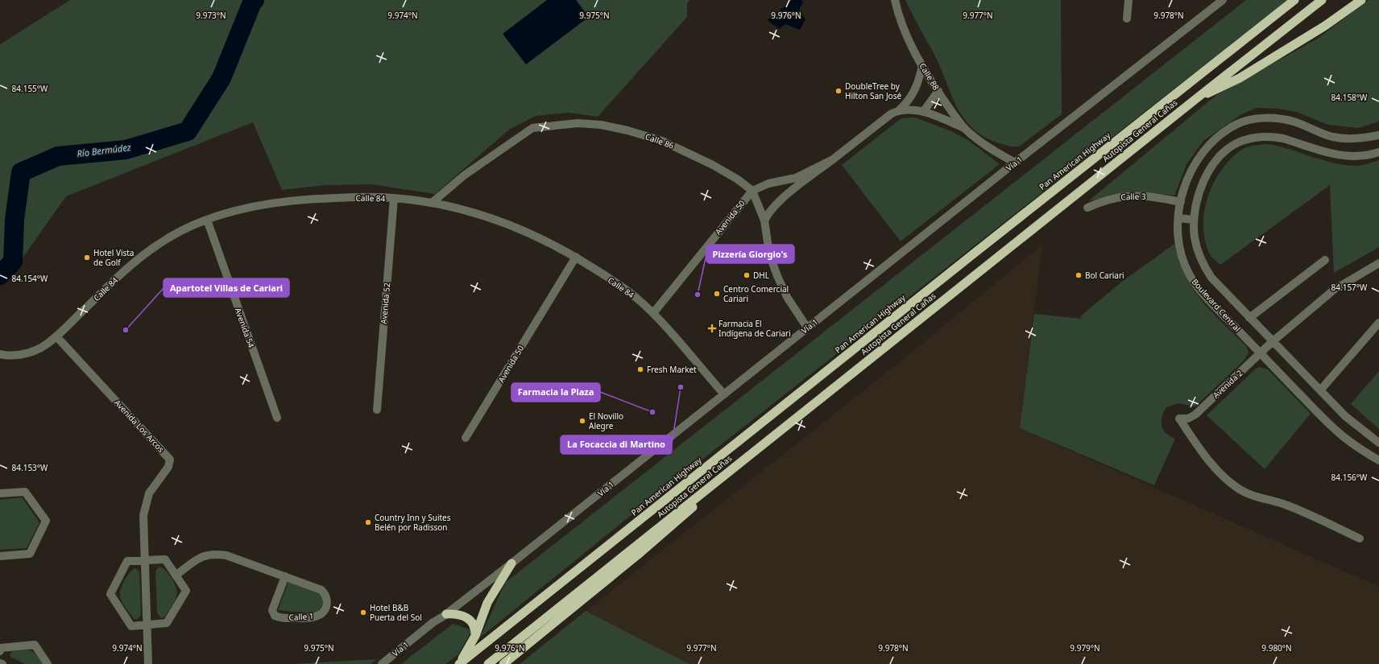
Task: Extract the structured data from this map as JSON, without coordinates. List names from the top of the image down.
{
  "streets": {
    "highway": ["Autopista General Cañas", "Pan American Highway"],
    "street": [
      "Calle 88",
      "Calle 86",
      "Vía 1",
      "Calle 3",
      "Calle 84",
      "Avenida 50",
      "Avenida 52",
      "Boulevard Central",
      "Avenida 54",
      "Avenida 2",
      "Avenida Los Arcos",
      "Calle 1"
    ]
  },
  "crossings": [
    ["Calle 88", "Vía 1"],
    ["Calle 88", "Avenida 50"],
    ["Calle 86", "Calle 84"],
    ["Calle 86", "Avenida 50"],
    ["Vía 1", "Calle 84"],
    ["Calle 3", "Boulevard Central"],
    ["Calle 84", "Avenida 50"],
    ["Calle 84", "Avenida 52"],
    ["Calle 84", "Avenida 54"],
    ["Calle 84", "Avenida Los Arcos"],
    ["Boulevard Central", "Avenida 2"]
  ],
  "water": ["Río Bermúdez"],
  "places": {
    "other": [
      "DoubleTree by Hilton San José",
      "Hotel Vista de Golf",
      "DHL",
      "Bol Cariari",
      "Centro Comercial Cariari",
      "Pizzería Giorgio's",
      "Apartotel Villas de Cariari",
      "Fresh Market",
      "La Focaccia di Martino",
      "Farmacia la Plaza",
      "El Novillo Alegre",
      "Country Inn y Suites Belén por Radisson",
      "Hotel B&B Puerta del Sol"
    ],
    "health": ["Farmacia El Indígena de Cariari"]
  },
  "coordinates": [
    "9.973°N",
    "9.974°N",
    "9.975°N",
    "9.976°N",
    "9.977°N",
    "9.978°N",
    "84.155°W",
    "84.158°W",
    "84.154°W",
    "84.157°W",
    "84.153°W",
    "84.156°W",
    "9.979°N",
    "9.980°N"
  ]
}
